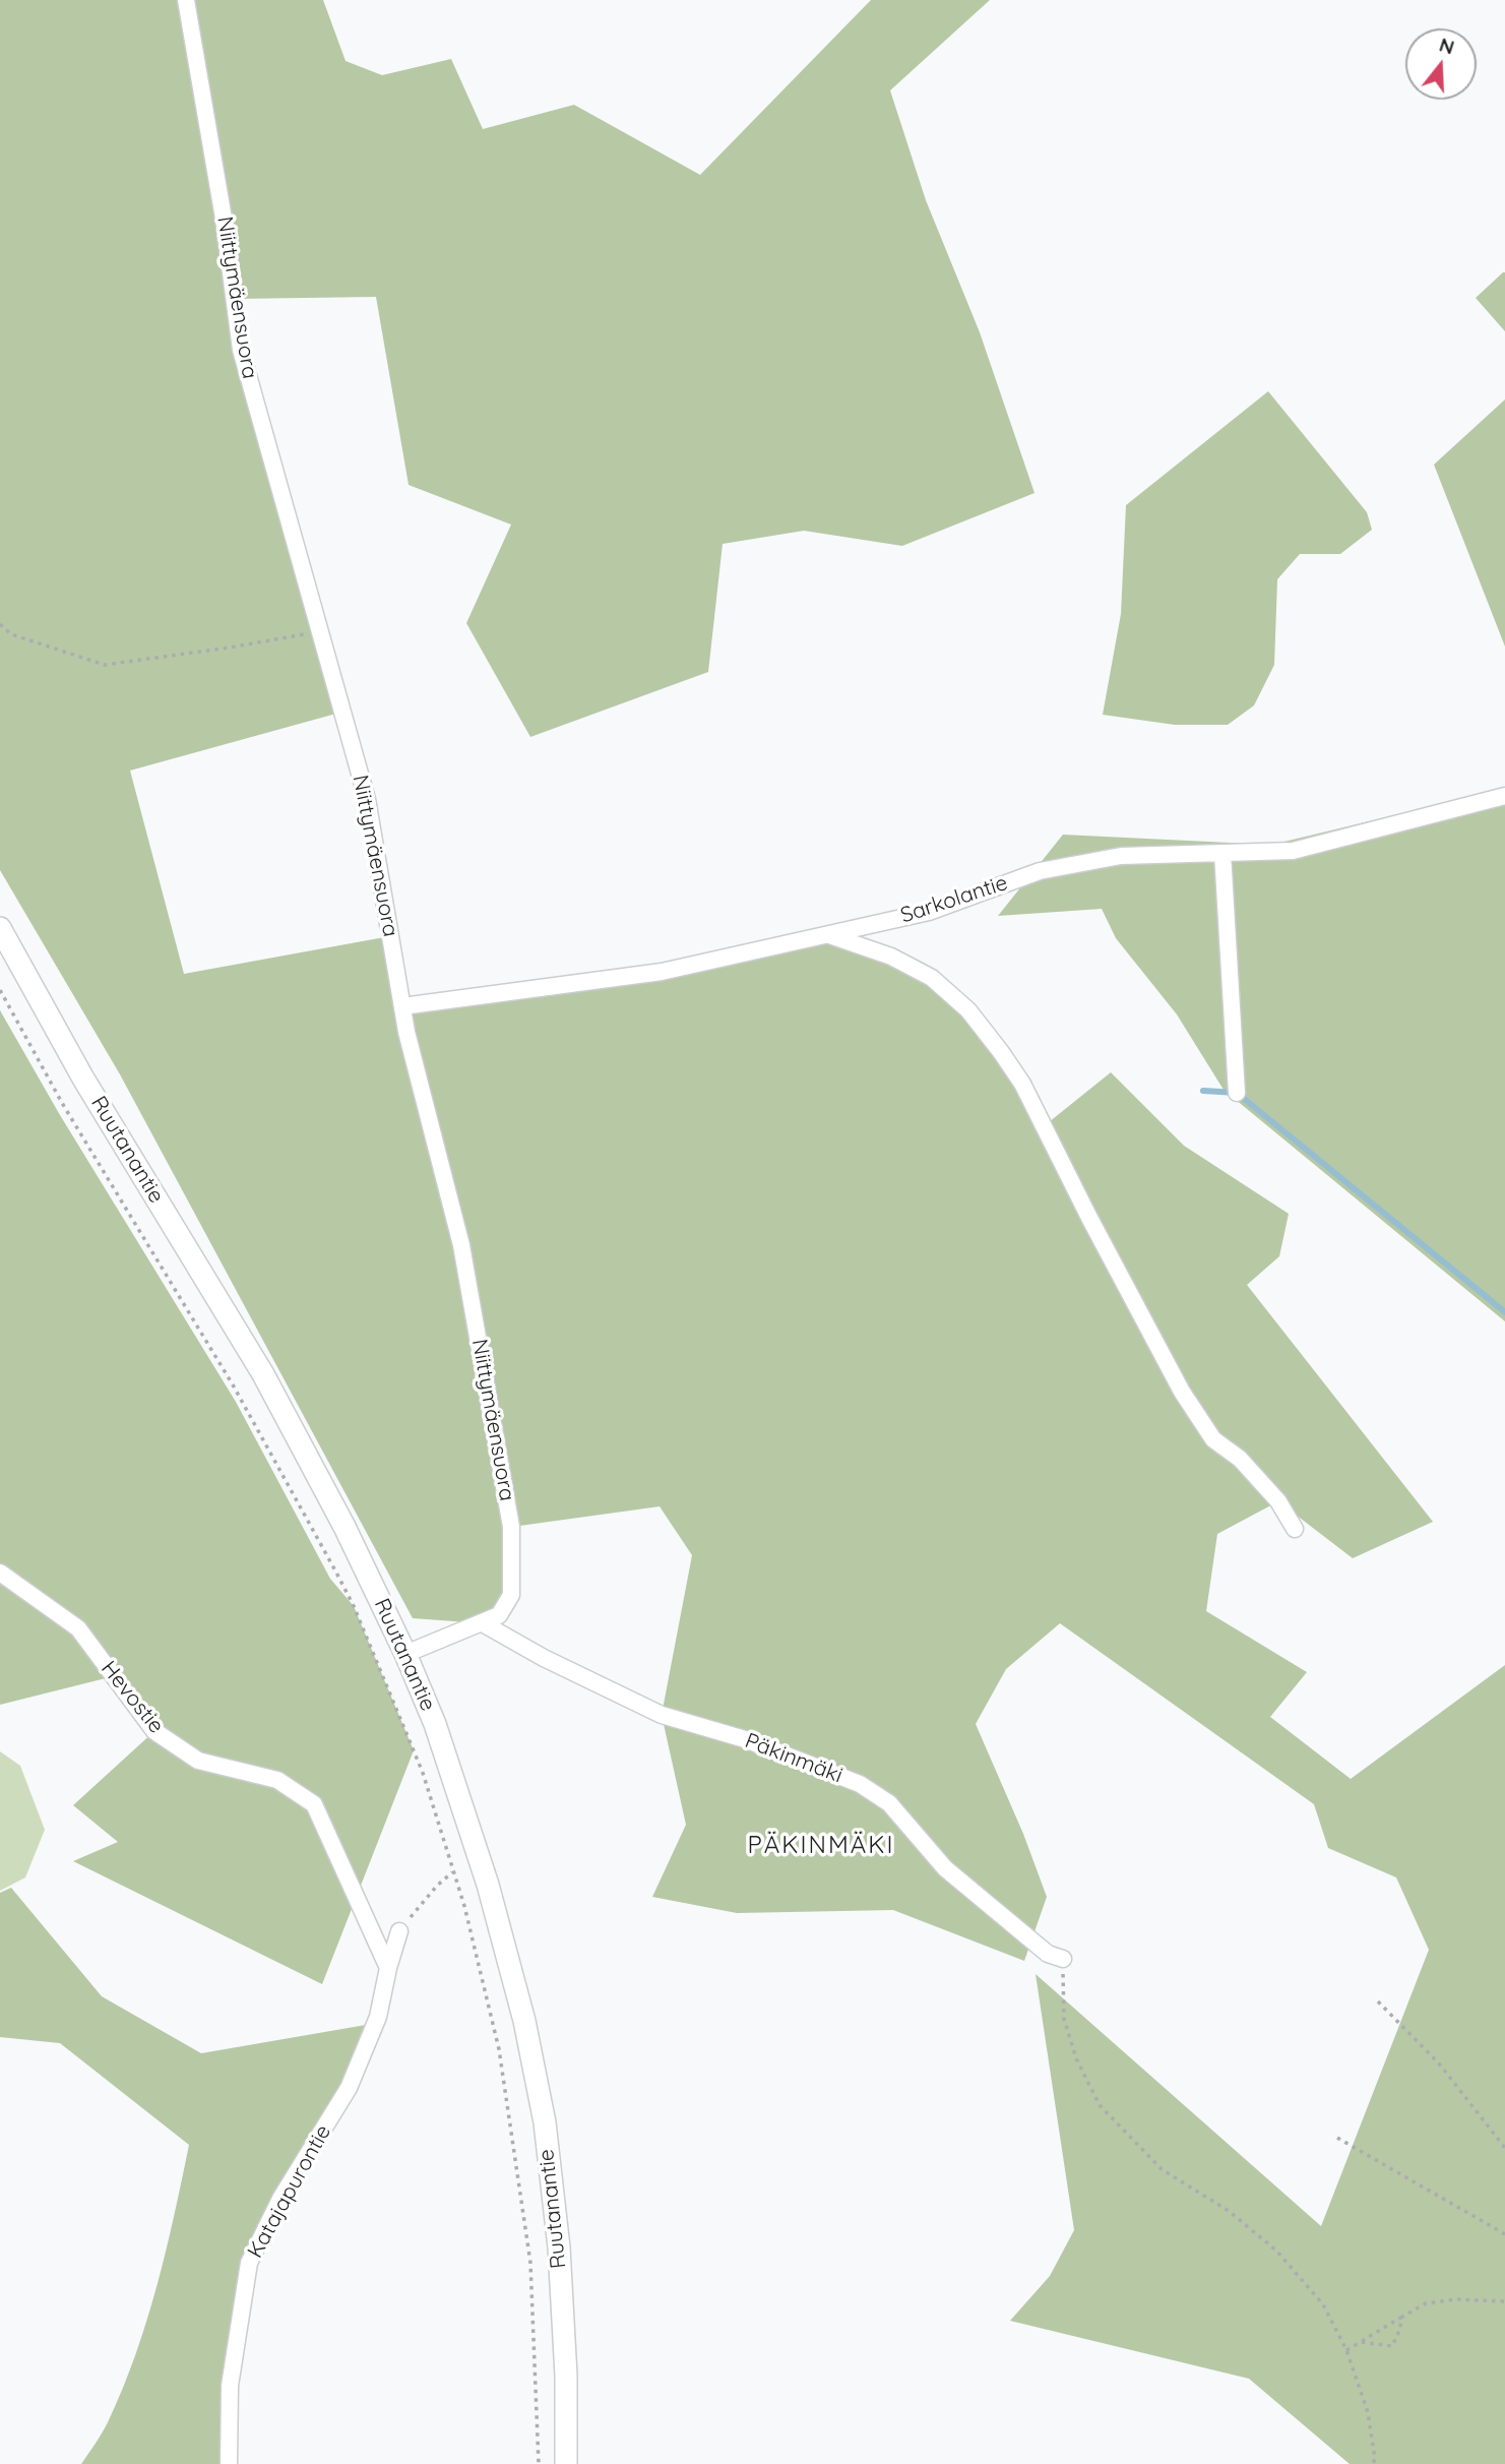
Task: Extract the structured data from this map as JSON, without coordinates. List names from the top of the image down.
{
  "streets": {
    "street": [
      "Niittymäensuora",
      "Sarkolantie",
      "Ruutanantie",
      "Hevostie",
      "Päkinmäki",
      "Katajapurontie"
    ]
  },
  "crossings": [
    ["Niittymäensuora", "Sarkolantie"],
    ["Niittymäensuora", "Ruutanantie"],
    ["Niittymäensuora", "Päkinmäki"],
    ["Hevostie", "Katajapurontie"]
  ],
  "districts": ["PÄKINMÄKI"],
  "north": "top"
}
